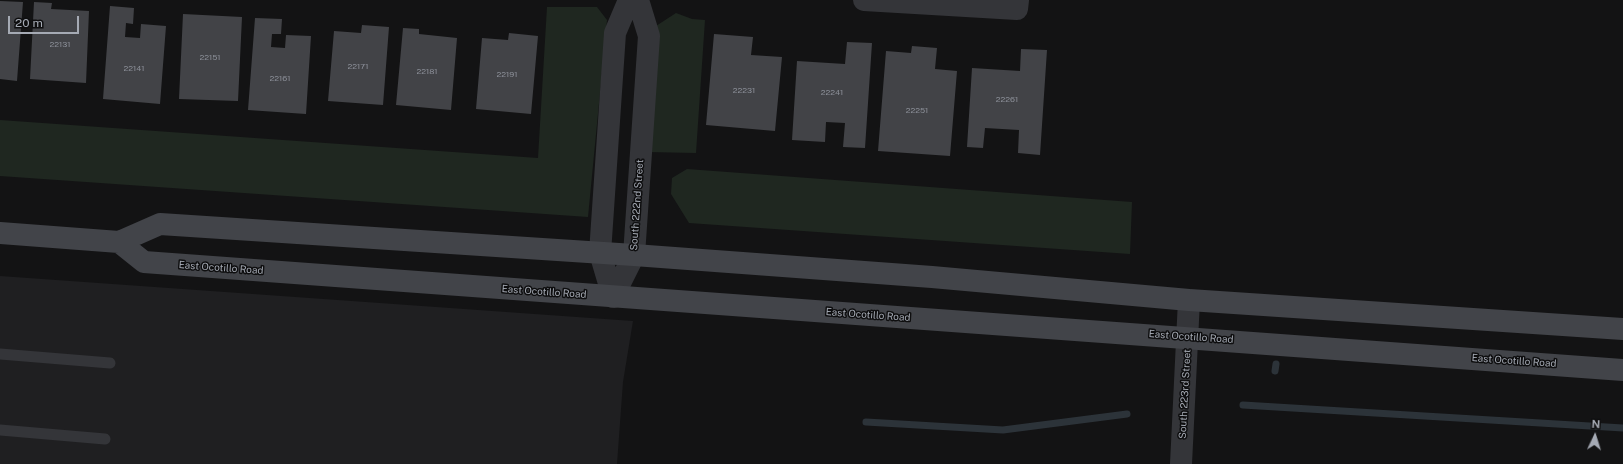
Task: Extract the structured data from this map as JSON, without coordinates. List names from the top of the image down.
{
  "streets": {
    "main road": ["East Ocotillo Road"],
    "street": ["South 222nd Street", "South 223rd Street"]
  },
  "crossings": [
    ["South 222nd Street", "East Ocotillo Road"],
    ["East Ocotillo Road", "South 223rd Street"]
  ],
  "house_numbers": [
    "22131",
    "22151",
    "22171",
    "22141",
    "22181",
    "22191",
    "22161",
    "22231",
    "22241",
    "22261",
    "22251"
  ],
  "scale_bar": "20 m",
  "north": "top"
}
